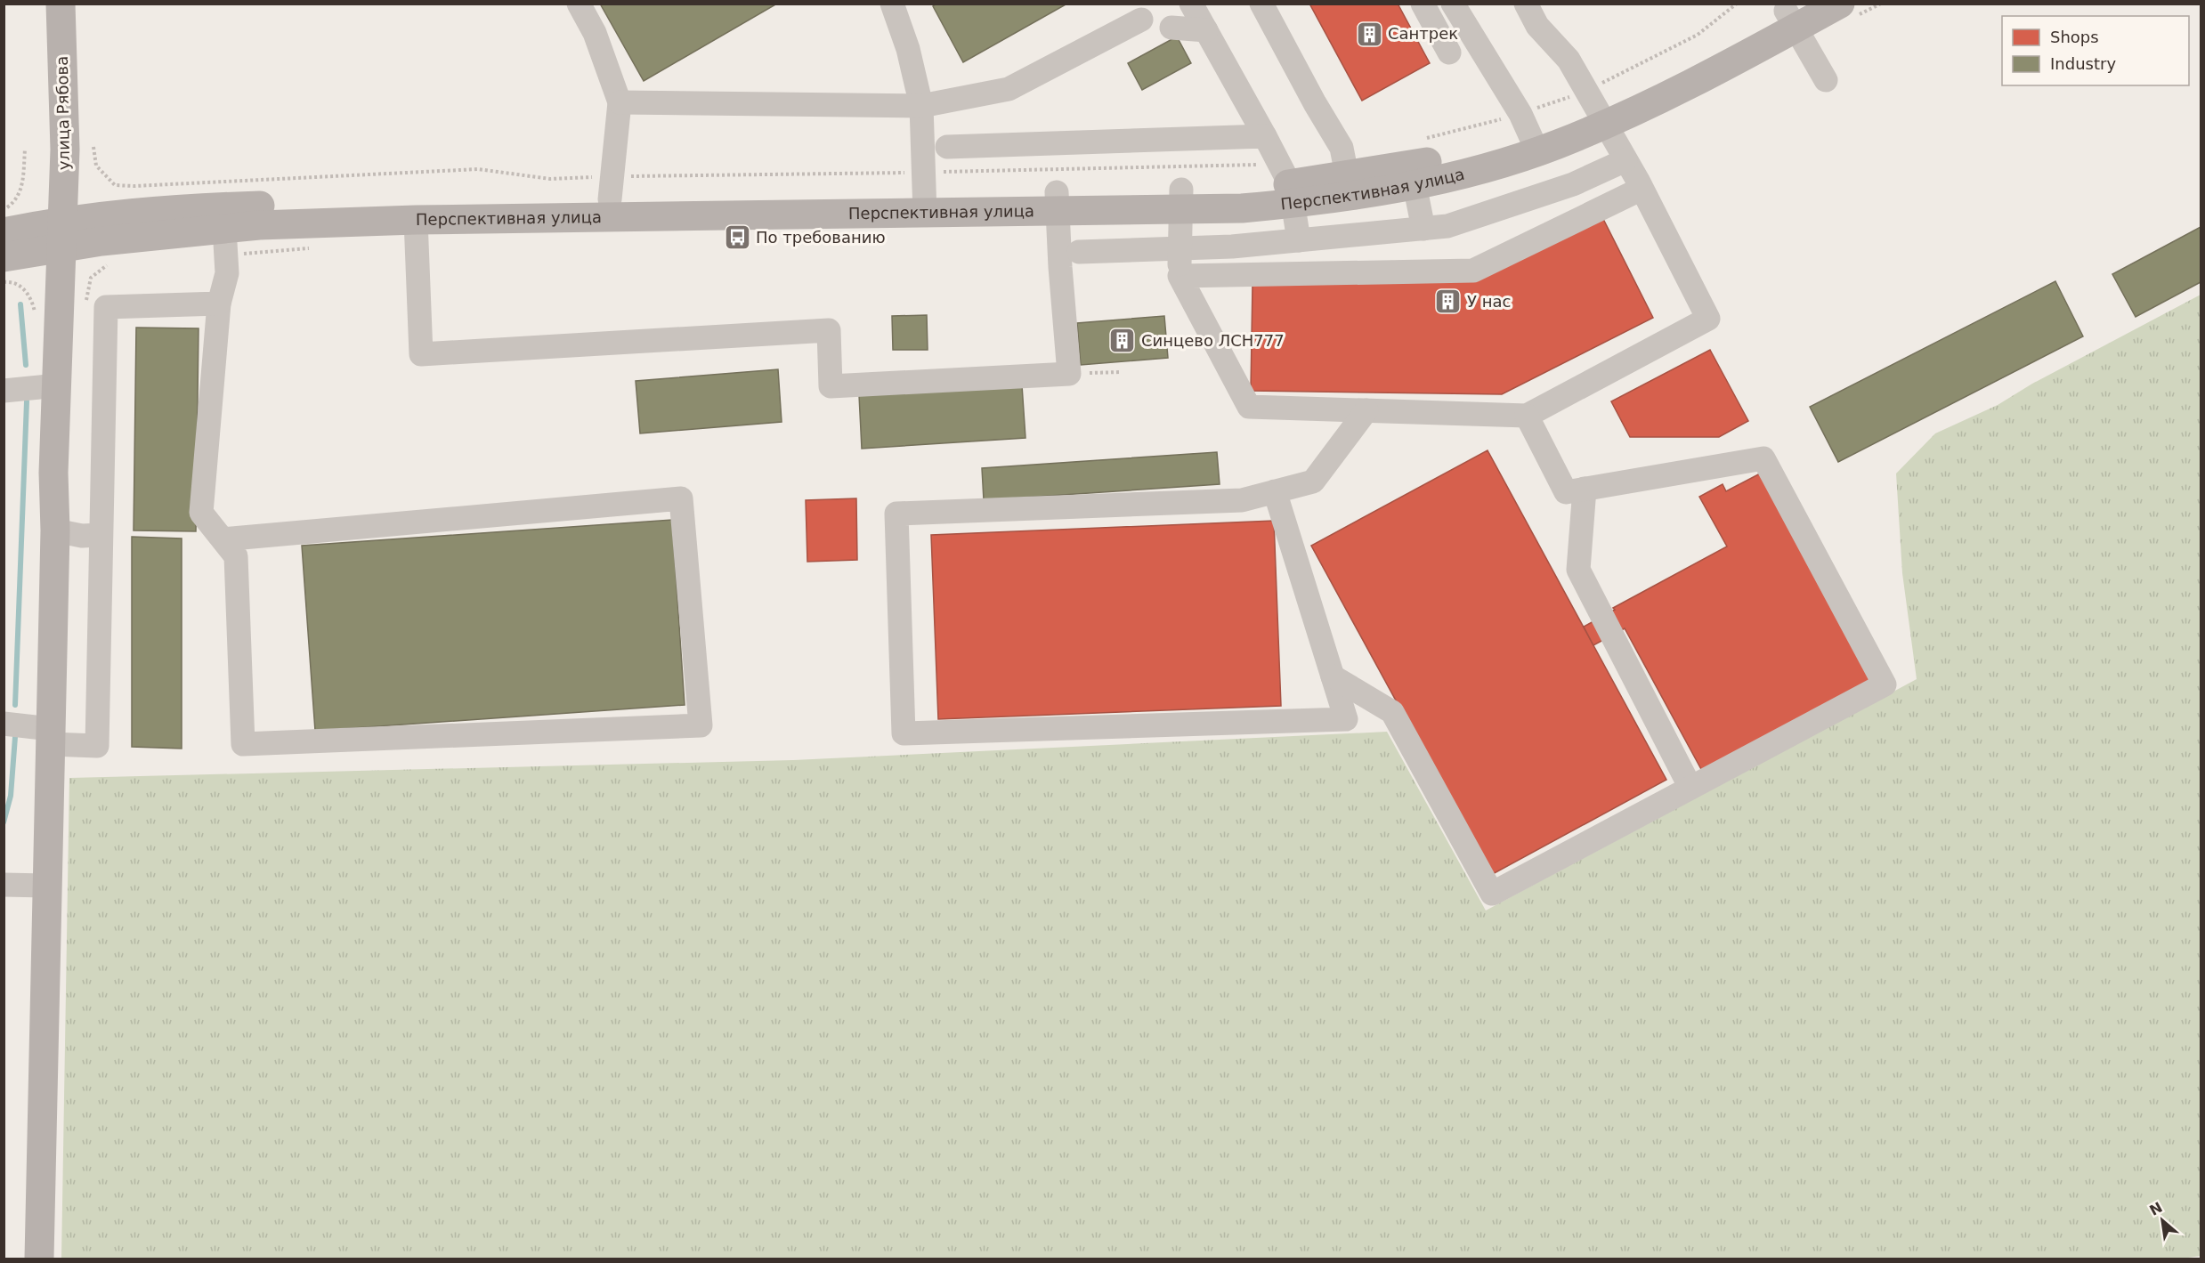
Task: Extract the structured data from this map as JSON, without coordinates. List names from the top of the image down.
{
  "streets": {
    "main road": ["улица Рябова", "Перспективная улица"]
  },
  "crossings": [
    ["улица Рябова", "Перспективная улица"]
  ],
  "places": {
    "building": ["Сантрек", "У нас", "Синцево ЛСН777"],
    "bus stop": ["По требованию"]
  },
  "legend": ["Shops", "Industry"],
  "north": "top left"
}
